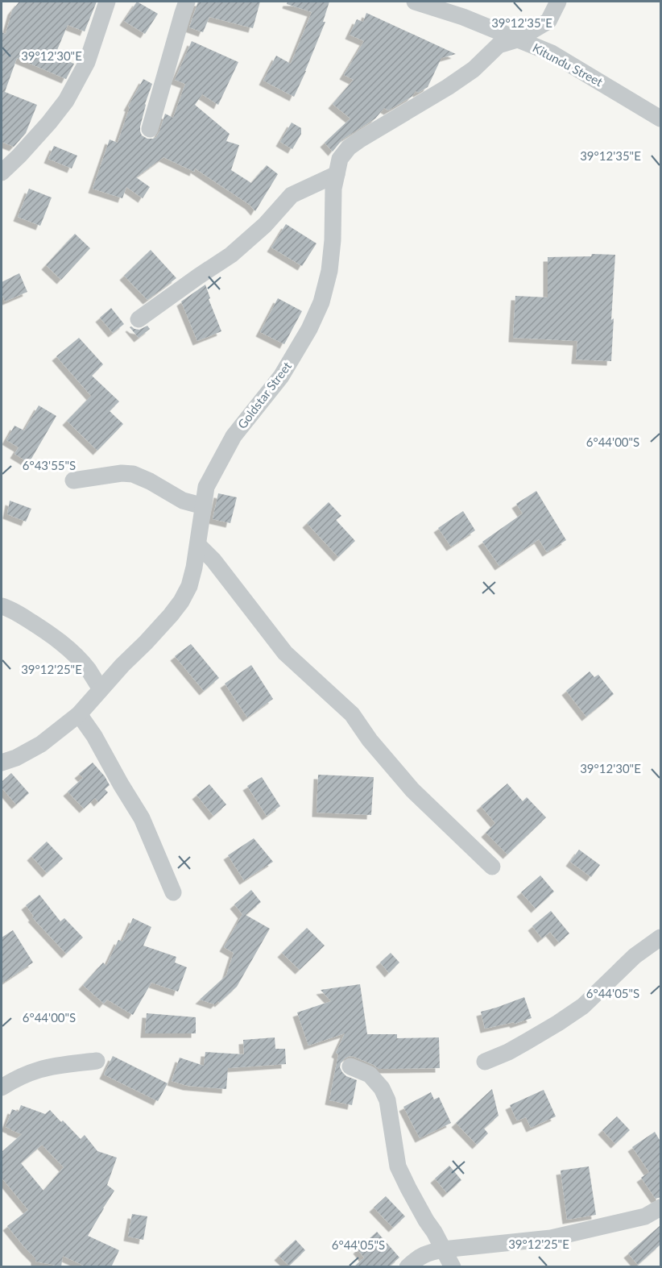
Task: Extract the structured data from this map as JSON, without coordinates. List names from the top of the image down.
{
  "streets": {
    "street": ["Kitundu Street", "Goldstar Street"]
  },
  "crossings": [
    ["Kitundu Street", "Goldstar Street"]
  ],
  "coordinates": [
    "39°12'35\"E",
    "39°12'30\"E",
    "6°44'00\"S",
    "6°43'55\"S",
    "39°12'25\"E",
    "6°44'05\"S"
  ]
}
